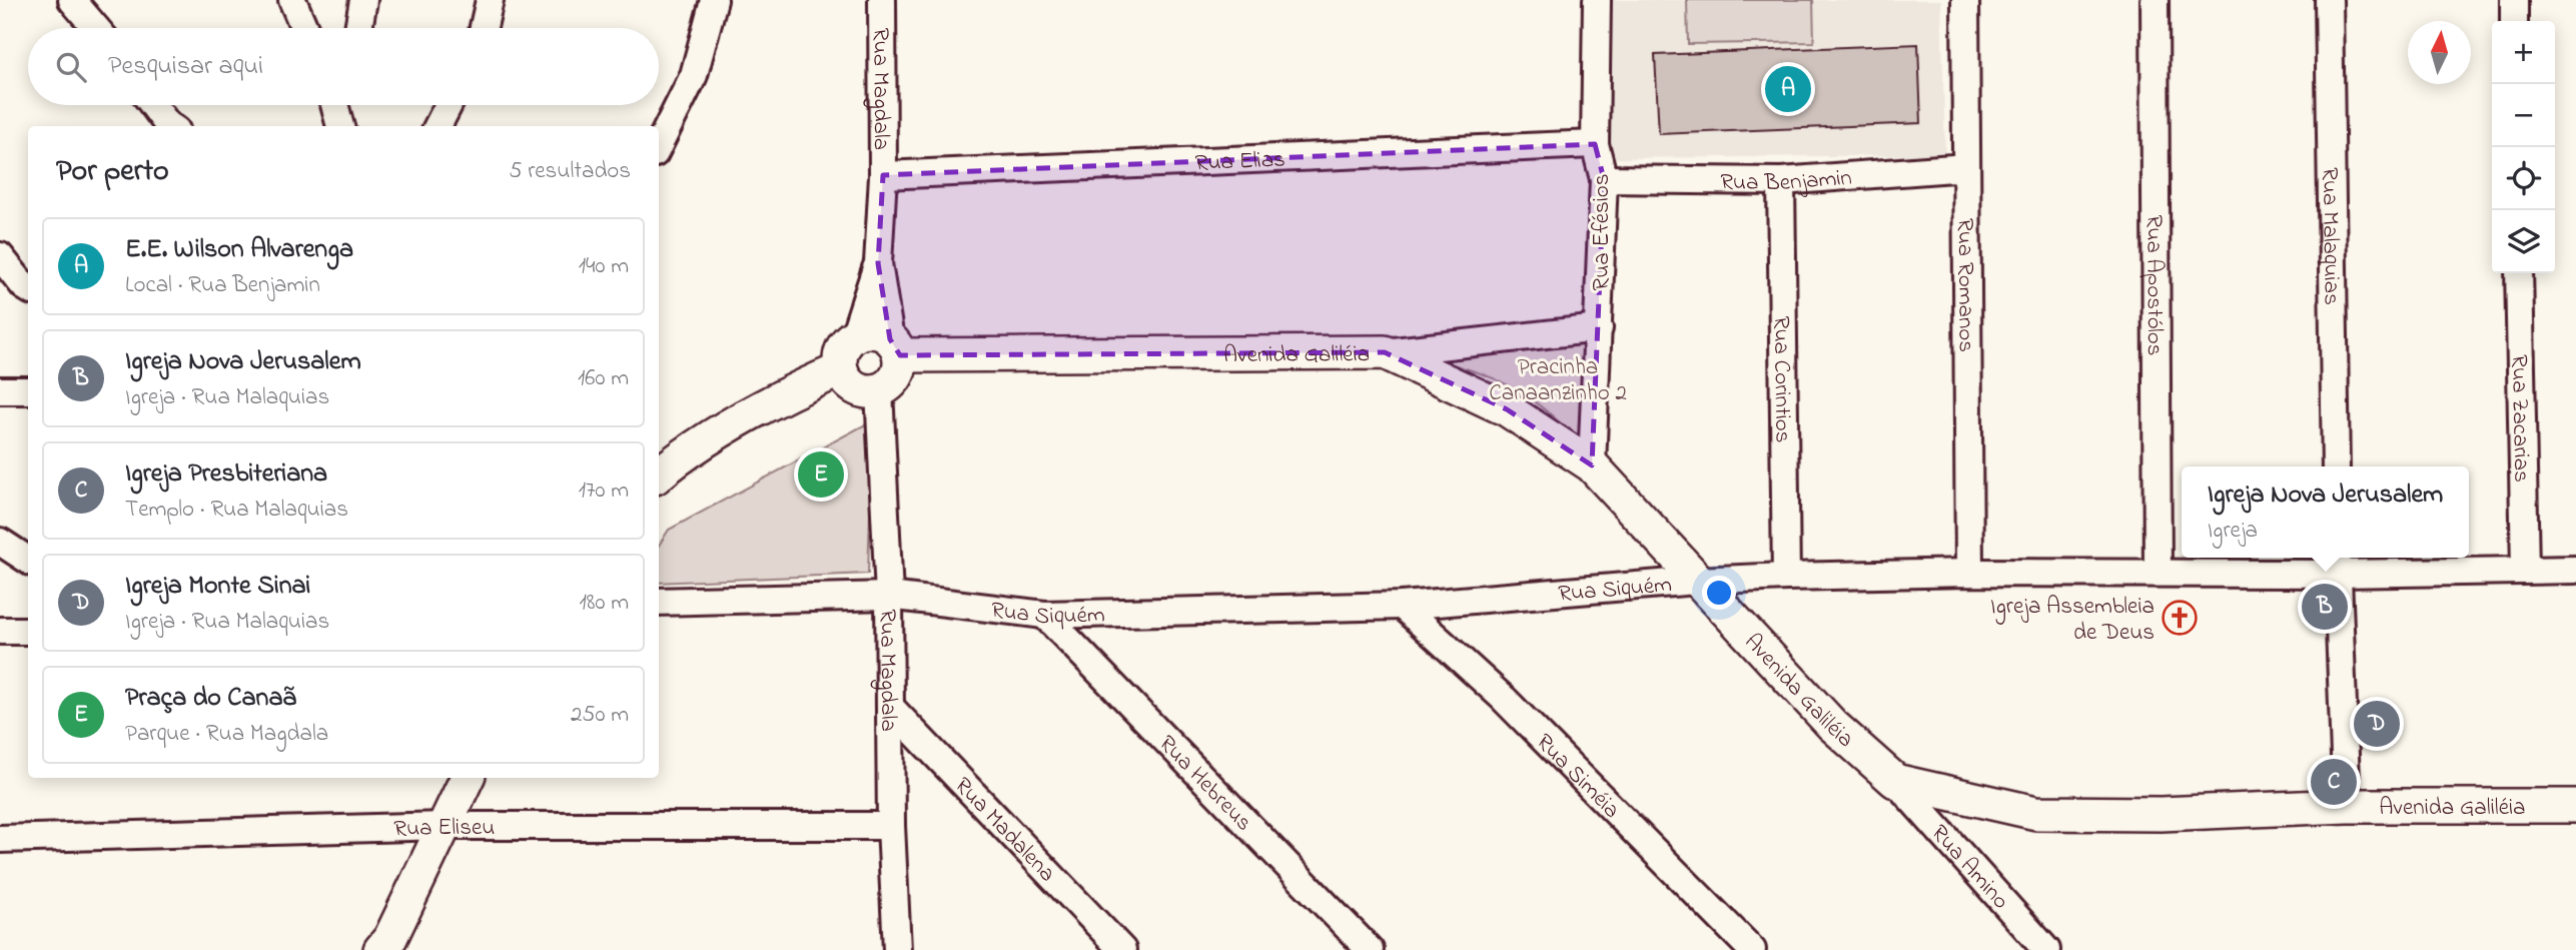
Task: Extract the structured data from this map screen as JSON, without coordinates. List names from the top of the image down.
{
  "streets": {
    "main road": ["Avenida Galiléia"],
    "street": [
      "Rua Magdala",
      "Rua Elias",
      "Rua Benjamin",
      "Rua Efésios",
      "Rua Malaquias",
      "Rua Romanos",
      "Rua Apostólos",
      "Rua Corintios",
      "Rua Zacarias",
      "Rua Siquém",
      "Rua Siméia",
      "Rua Hebreus",
      "Rua Eliseu",
      "Rua Madalena",
      "Rua Amino"
    ]
  },
  "crossings": [
    ["Rua Magdala", "Rua Elias"],
    ["Rua Magdala", "Avenida Galiléia"],
    ["Rua Magdala", "Rua Siquém"],
    ["Rua Magdala", "Rua Eliseu"],
    ["Rua Magdala", "Rua Madalena"],
    ["Rua Elias", "Rua Efésios"],
    ["Rua Benjamin", "Rua Efésios"],
    ["Rua Benjamin", "Rua Romanos"],
    ["Rua Benjamin", "Rua Corintios"],
    ["Rua Efésios", "Avenida Galiléia"],
    ["Rua Romanos", "Rua Siquém"],
    ["Rua Apostólos", "Rua Siquém"],
    ["Avenida Galiléia", "Rua Siquém"],
    ["Avenida Galiléia", "Rua Amino"],
    ["Rua Corintios", "Rua Siquém"],
    ["Rua Zacarias", "Rua Siquém"],
    ["Rua Siquém", "Rua Siméia"],
    ["Rua Siquém", "Rua Hebreus"]
  ],
  "parks": ["Pracinha Canaanzinho 2"],
  "places": {
    "church": ["Igreja Assembleia de Deus"]
  },
  "north": "top",
  "page": {
    "map_buttons": ["+", "−"],
    "search": "Pesquisar aqui",
    "pins": [
      "A",
      "E",
      "B",
      "D",
      "C"
    ],
    "heading": ["Por perto", "5 resultados"],
    "list": [
      {
        "mark": "A",
        "name": "E.E. Wilson Alvarenga",
        "note": "Local · Rua Benjamin",
        "value": "140 m"
      },
      {
        "mark": "B",
        "name": "Igreja Nova Jerusalem",
        "note": "Igreja · Rua Malaquias",
        "value": "160 m"
      },
      {
        "mark": "C",
        "name": "Igreja Presbiteriana",
        "note": "Templo · Rua Malaquias",
        "value": "170 m"
      },
      {
        "mark": "D",
        "name": "Igreja Monte Sinai",
        "note": "Igreja · Rua Malaquias",
        "value": "180 m"
      },
      {
        "mark": "E",
        "name": "Praça do Canaã",
        "note": "Parque · Rua Magdala",
        "value": "250 m"
      }
    ],
    "popup": ["Igreja Nova Jerusalem", "Igreja"]
  }
}
